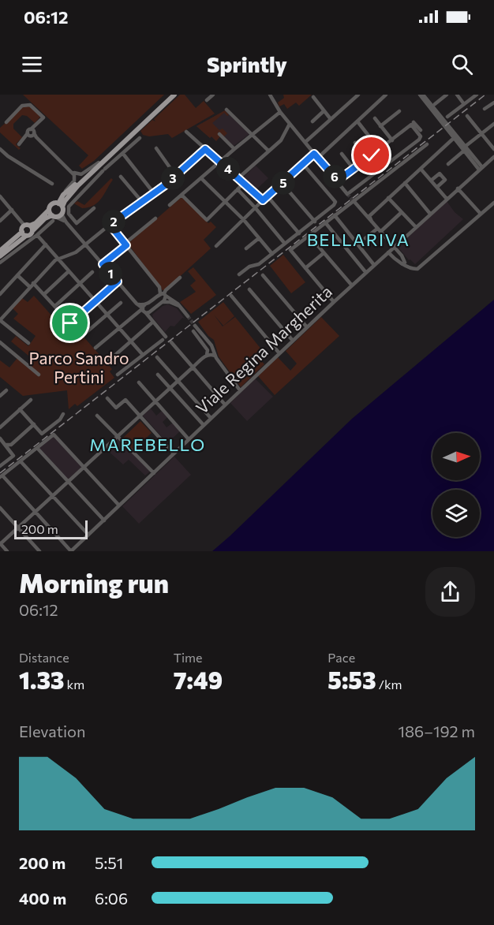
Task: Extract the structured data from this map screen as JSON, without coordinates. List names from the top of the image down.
{
  "streets": {
    "street": ["Viale Regina Margherita"]
  },
  "districts": ["BELLARIVA", "MAREBELLO"],
  "parks": ["Parco Sandro Pertini"],
  "scale_bar": "200 m",
  "north": "right",
  "page": {
    "status": "06:12",
    "header": "Sprintly",
    "pins": [
      "4",
      "6",
      "3",
      "5",
      "2",
      "1"
    ],
    "scale": "200 m",
    "heading": ["Morning run", "06:12"],
    "stats": [
      ["Distance", "1.33 km"],
      ["Time", "7:49"],
      ["Pace", "5:53 /km"]
    ],
    "chart": ["Elevation", "186–192 m"],
    "list": [
      {
        "name": "200 m",
        "note": "5:51"
      },
      {
        "name": "400 m",
        "note": "6:06"
      }
    ]
  }
}
